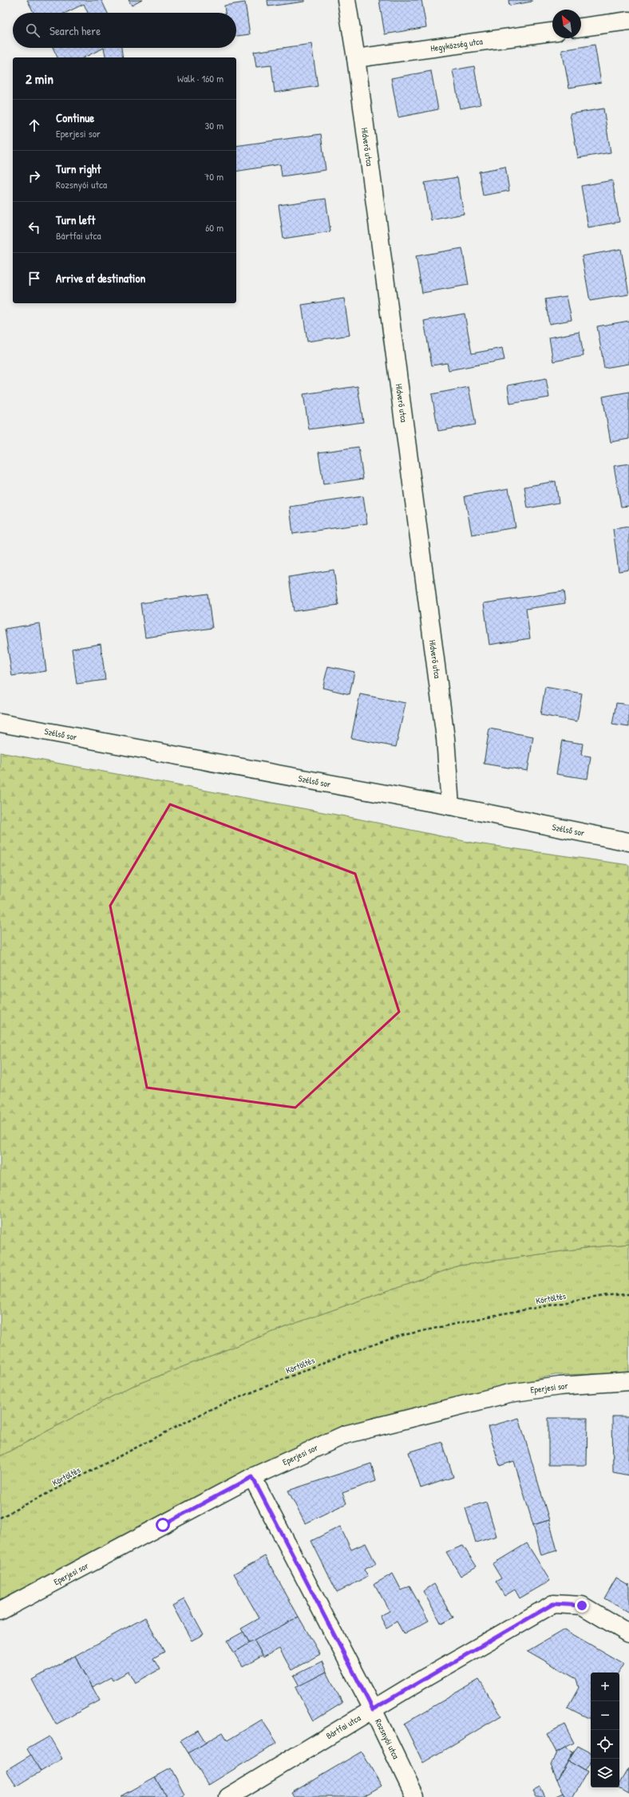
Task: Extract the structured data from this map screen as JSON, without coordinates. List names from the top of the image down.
{
  "streets": {
    "street": [
      "Hegyközség utca",
      "Hídverő utca",
      "Szélső sor",
      "Eperjesi sor",
      "Bártfai utca",
      "Rozsnyói utca"
    ],
    "path": ["Körtöltés"]
  },
  "crossings": [
    ["Hegyközség utca", "Hídverő utca"],
    ["Hídverő utca", "Szélső sor"],
    ["Eperjesi sor", "Rozsnyói utca"],
    ["Bártfai utca", "Rozsnyói utca"]
  ],
  "north": "top left",
  "page": {
    "search": "Search here",
    "heading": ["2 min", "Walk · 160 m"],
    "list": [
      ["Continue", "Eperjesi sor", "30 m"],
      ["Turn right", "Rozsnyói utca", "70 m"],
      ["Turn left", "Bártfai utca", "60 m"],
      "Arrive at destination"
    ],
    "map_buttons": ["+", "−"]
  }
}
